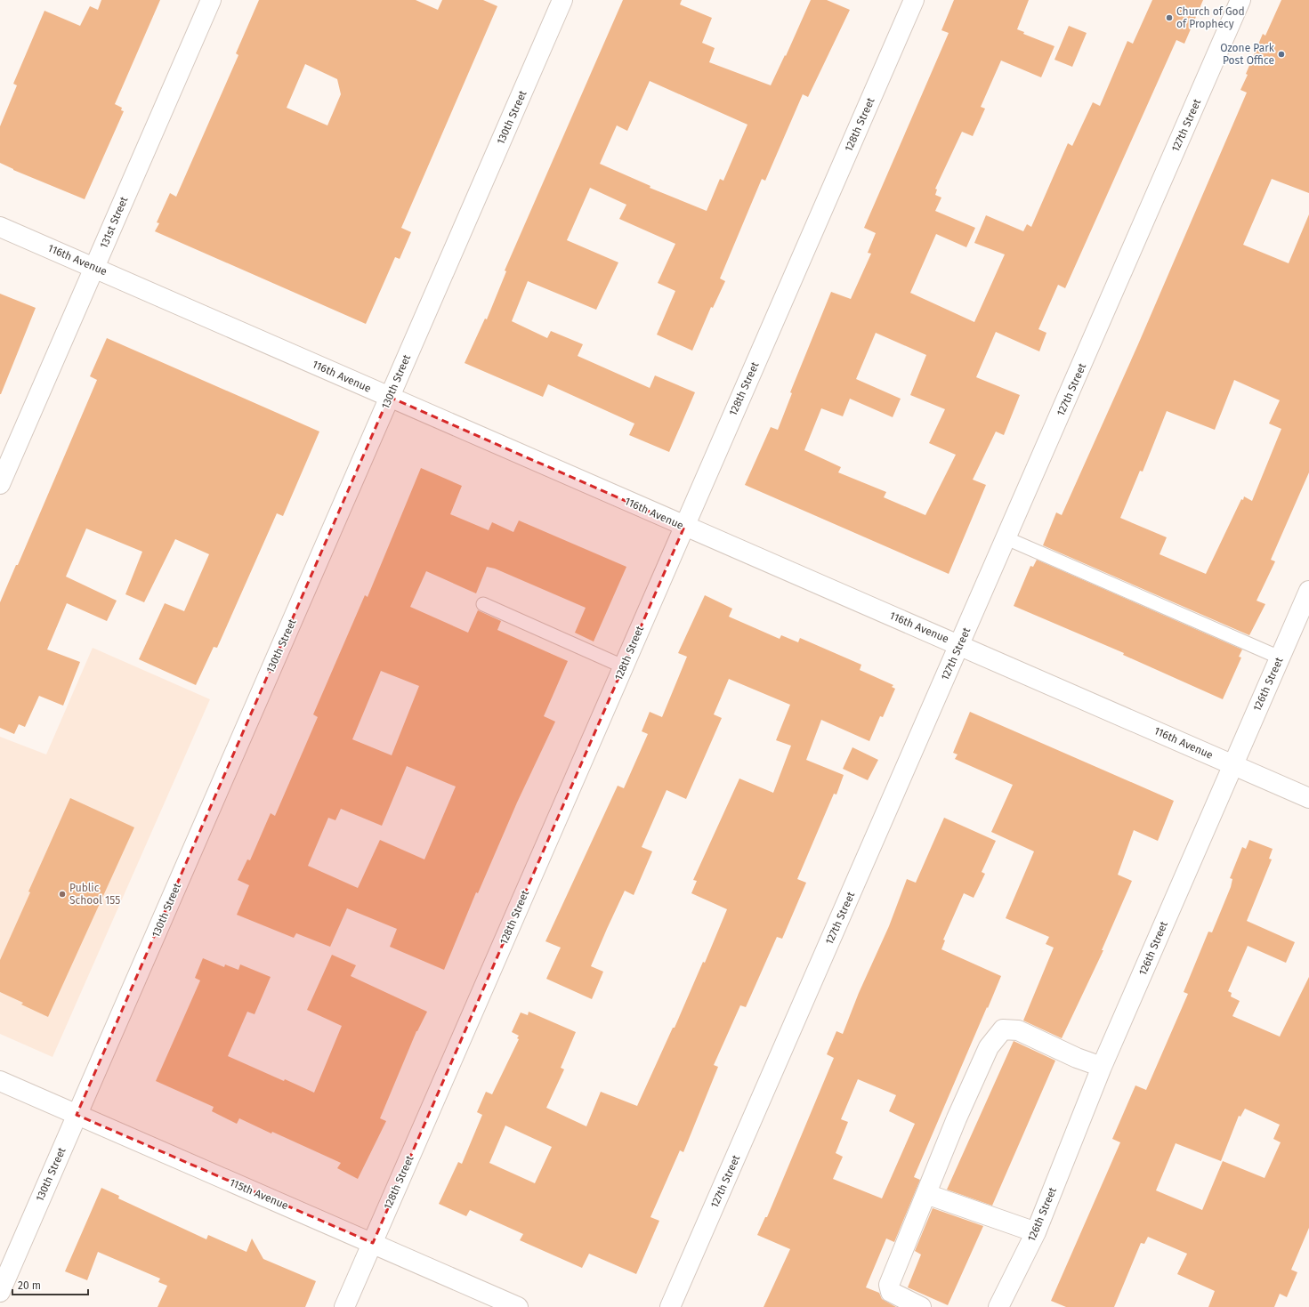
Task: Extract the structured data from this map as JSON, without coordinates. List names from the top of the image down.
{
  "streets": {
    "street": [
      "130th Street",
      "128th Street",
      "127th Street",
      "131st Street",
      "116th Avenue",
      "126th Street",
      "115th Avenue"
    ]
  },
  "crossings": [
    ["130th Street", "116th Avenue"],
    ["130th Street", "115th Avenue"],
    ["128th Street", "116th Avenue"],
    ["128th Street", "115th Avenue"],
    ["127th Street", "116th Avenue"],
    ["131st Street", "116th Avenue"],
    ["116th Avenue", "126th Street"]
  ],
  "places": ["Church of God of Prophecy", "Ozone Park Post Office", "Public School 155"],
  "scale_bar": "20 m"
}
